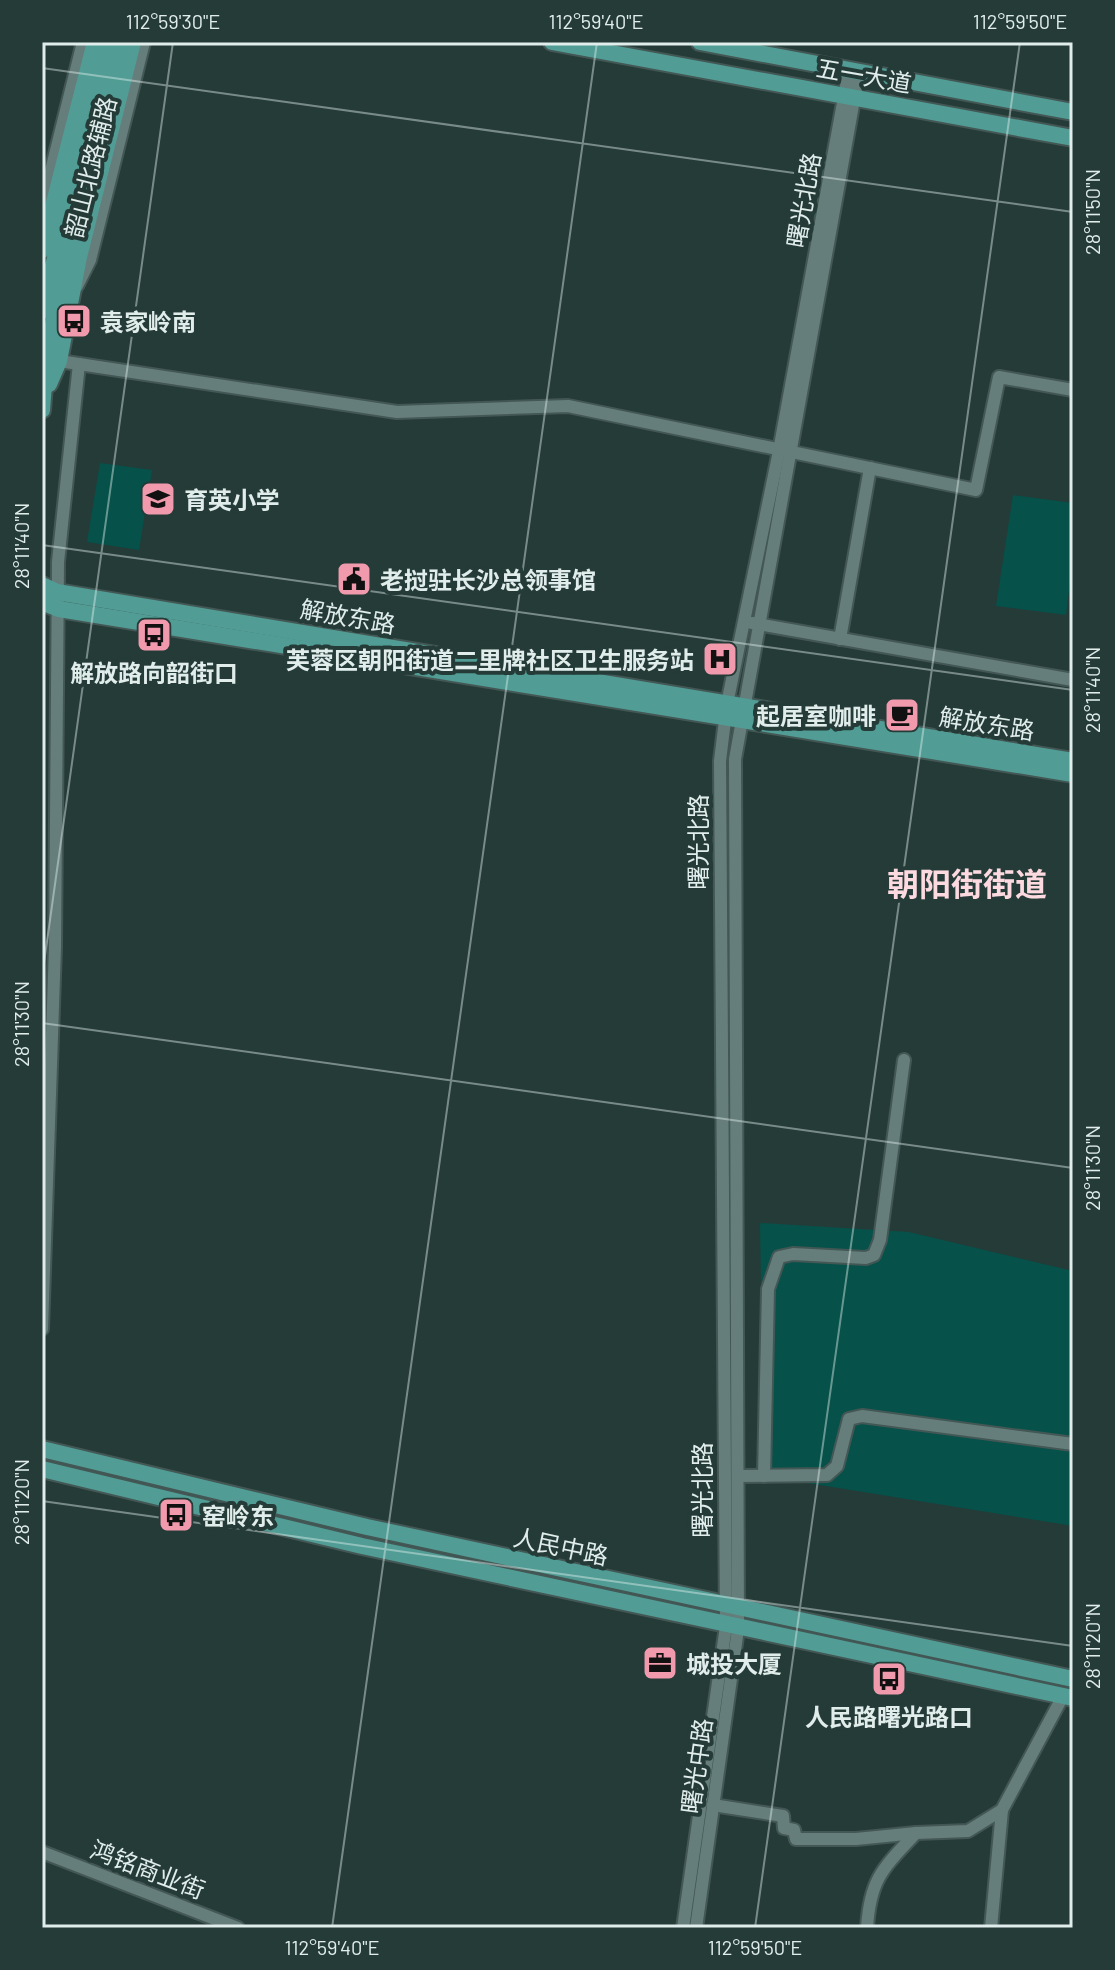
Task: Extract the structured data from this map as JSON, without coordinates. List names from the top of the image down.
{
  "streets": {
    "main road": ["五一大道", "解放东路", "人民中路"],
    "street": [
      "韶山北路辅路",
      "曙光北路",
      "曙光中路",
      "鸿铭商业街"
    ]
  },
  "crossings": [
    ["五一大道", "曙光北路"],
    ["曙光北路", "解放东路"],
    ["曙光北路", "人民中路"],
    ["曙光北路", "曙光中路"],
    ["人民中路", "曙光中路"]
  ],
  "districts": ["朝阳街街道"],
  "places": {
    "bus stop": [
      "袁家岭南",
      "解放路向韶街口",
      "窑岭东",
      "人民路曙光路口"
    ],
    "school or university": ["育英小学"],
    "public building": ["老挝驻长沙总领事馆"],
    "hospital": ["芙蓉区朝阳街道二里牌社区卫生服务站"],
    "cafe": ["起居室咖啡"],
    "office": ["城投大厦"]
  },
  "coordinates": [
    "112°59'30\"E",
    "112°59'40\"E",
    "112°59'50\"E",
    "28°11'50\"N",
    "28°11'40\"N",
    "28°11'30\"N",
    "28°11'20\"N"
  ]
}
